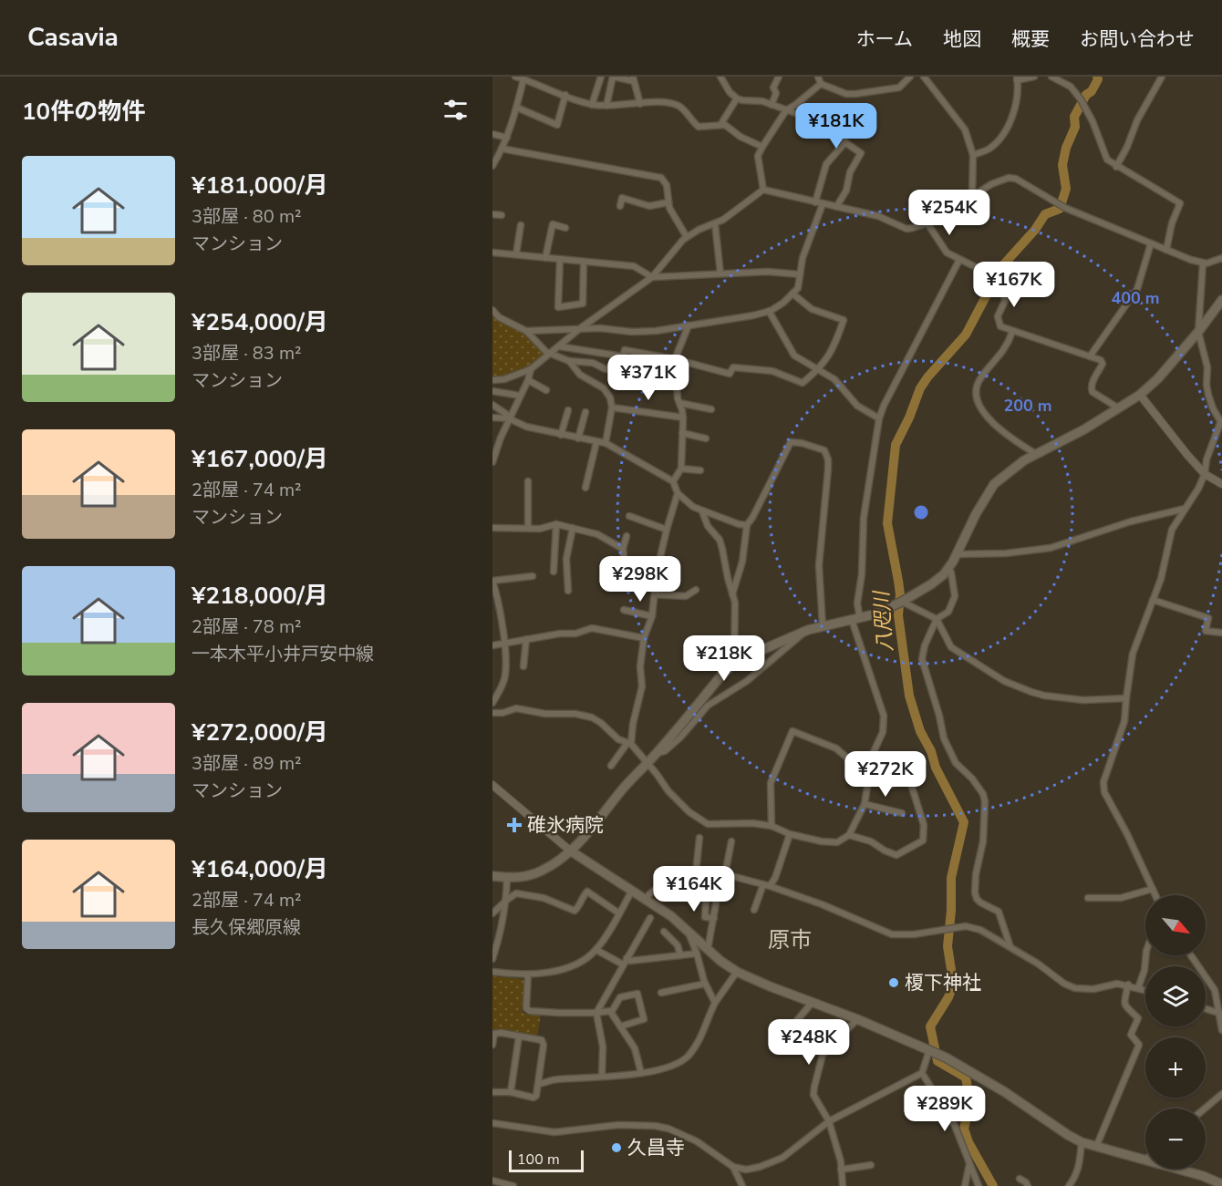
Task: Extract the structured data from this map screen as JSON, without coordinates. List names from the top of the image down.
{
  "districts": ["原市"],
  "water": ["八咫川"],
  "places": {
    "health": ["碓氷病院"],
    "other": ["榎下神社", "久昌寺"]
  },
  "scale_bar": "100 m",
  "north": "bottom right",
  "page": {
    "header": "Casavia",
    "nav": [
      "ホーム",
      "地図",
      "概要",
      "お問い合わせ"
    ],
    "heading": "10件の物件",
    "price": [
      "¥181K",
      "¥254K",
      "¥167K",
      "¥371K",
      "¥298K",
      "¥218K",
      "¥272K",
      "¥164K",
      "¥248K",
      "¥289K"
    ],
    "list": [
      {
        "name": "¥181,000/月",
        "note": "3部屋 · 80 m² · マンション"
      },
      {
        "name": "¥254,000/月",
        "note": "3部屋 · 83 m² · マンション"
      },
      {
        "name": "¥167,000/月",
        "note": "2部屋 · 74 m² · マンション"
      },
      {
        "name": "¥218,000/月",
        "note": "2部屋 · 78 m² · 一本木平小井戸安中線"
      },
      {
        "name": "¥272,000/月",
        "note": "3部屋 · 89 m² · マンション"
      },
      {
        "name": "¥164,000/月",
        "note": "2部屋 · 74 m² · 長久保郷原線"
      }
    ],
    "map_buttons": ["+", "−"],
    "scale": "100 m"
  },
  "rings": ["400 m", "200 m"]
}
